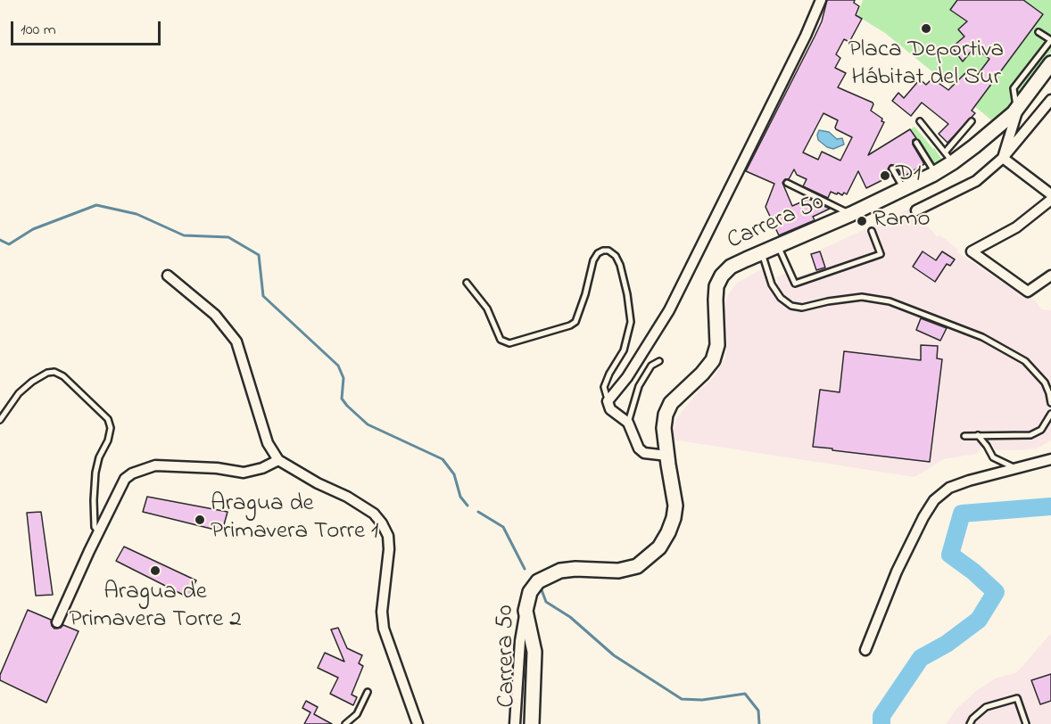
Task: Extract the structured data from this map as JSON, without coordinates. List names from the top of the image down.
{
  "streets": {
    "main road": ["Carrera 50"]
  },
  "places": [
    "Placa Deportiva Hábitat del Sur",
    "D1",
    "Ramo",
    "Aragua de Primavera Torre 1",
    "Aragua de Primavera Torre 2"
  ],
  "scale_bar": "100 m"
}
